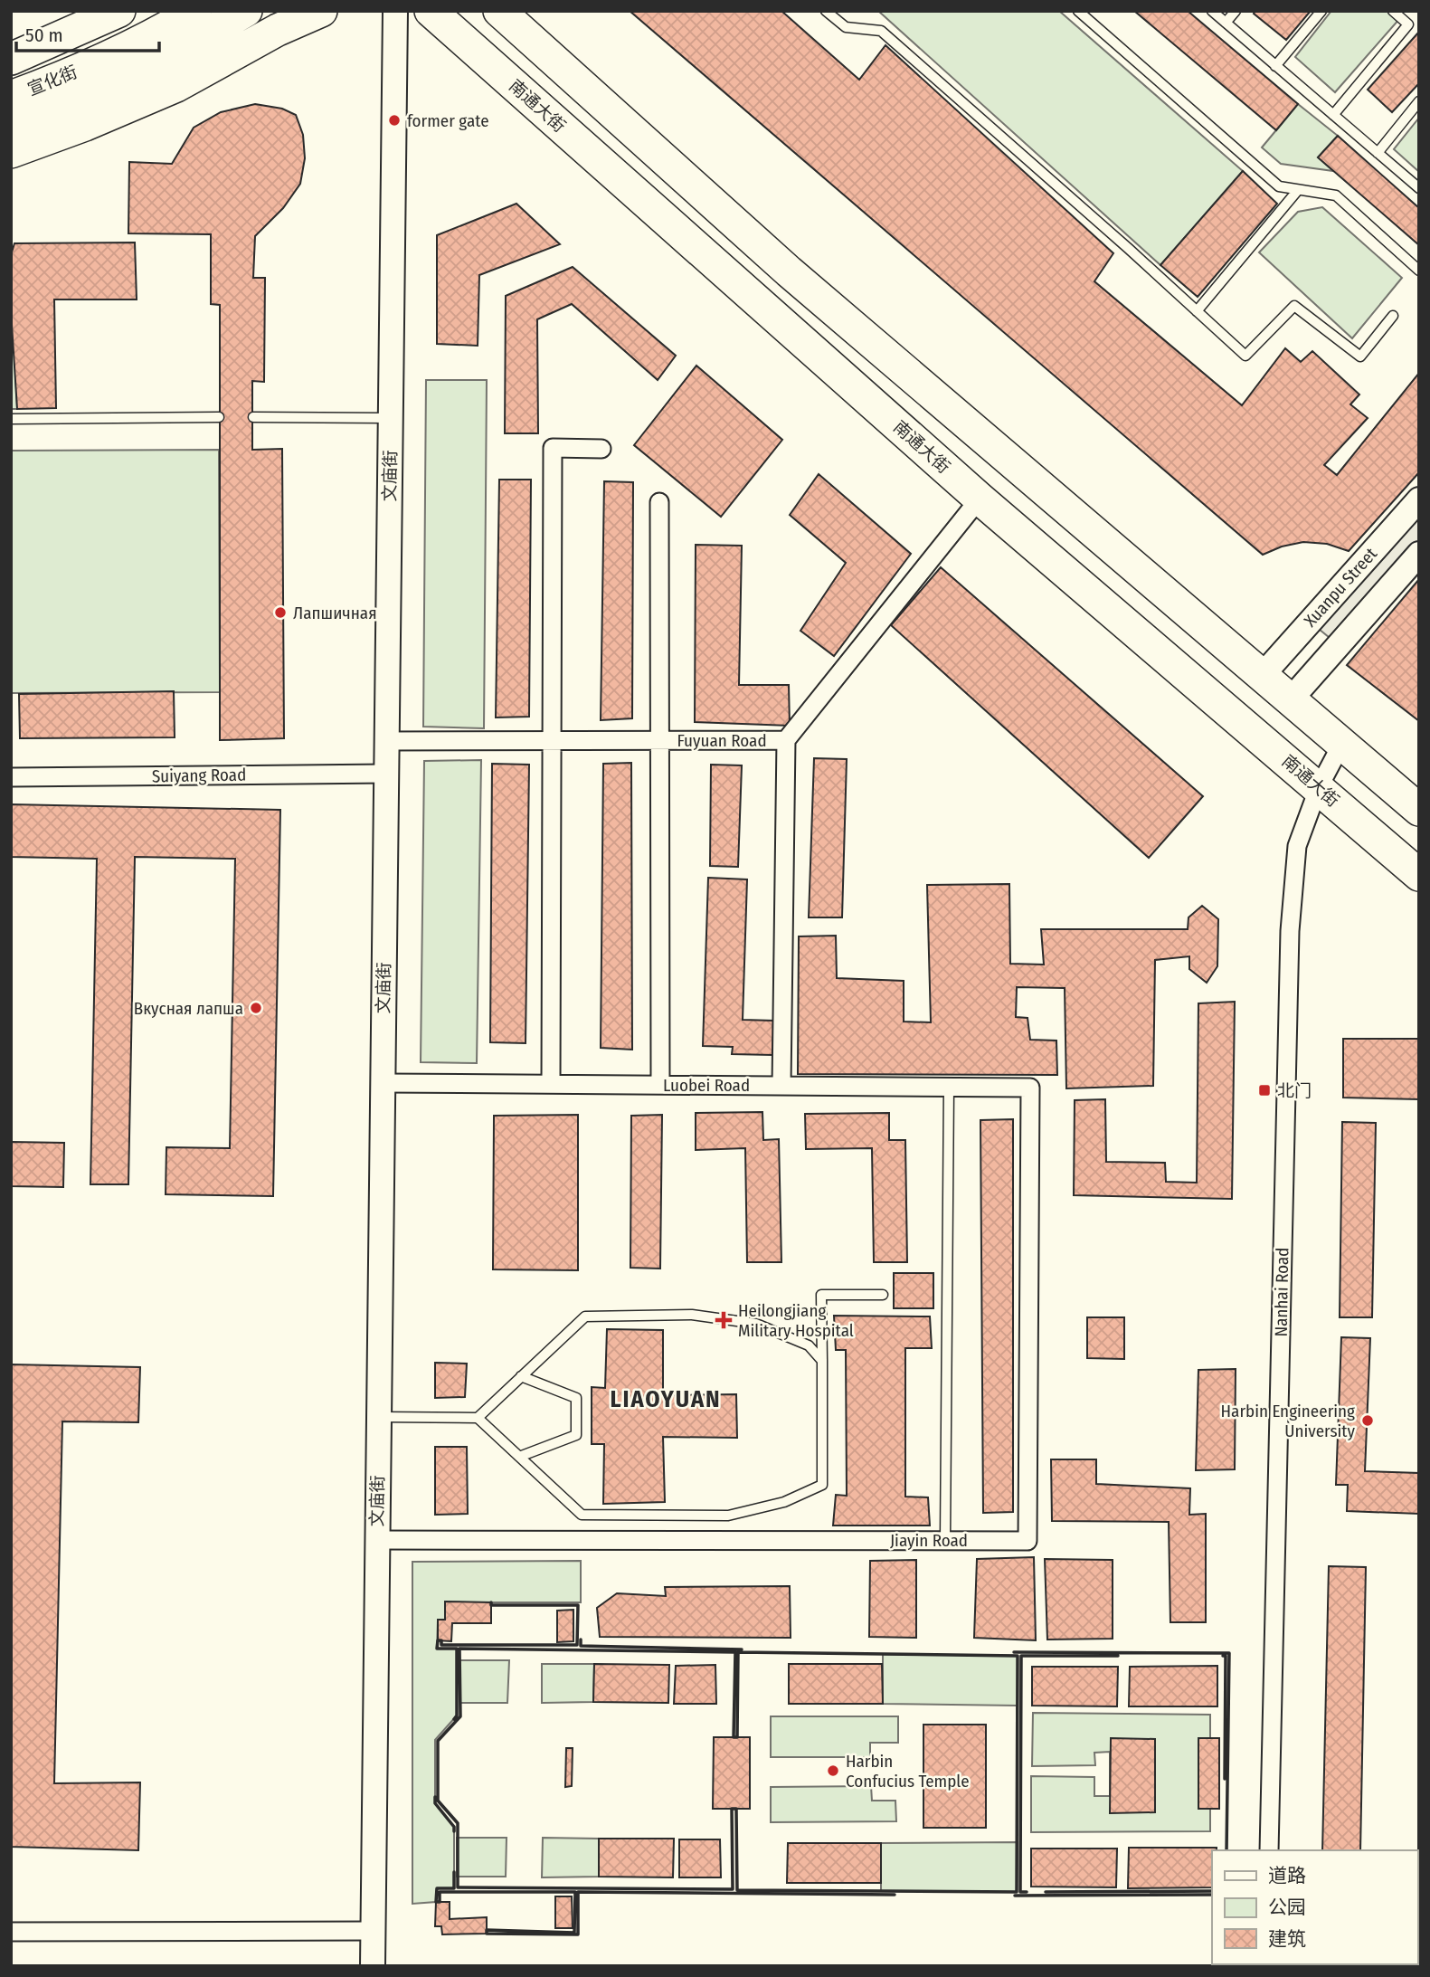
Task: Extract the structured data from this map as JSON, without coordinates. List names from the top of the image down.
{
  "streets": {
    "highway": ["宣化街", "南通大街"],
    "main road": ["文庙街", "Xuanpu Street"],
    "street": [
      "Fuyuan Road",
      "Suiyang Road",
      "Luobei Road",
      "Nanhai Road",
      "Jiayin Road"
    ]
  },
  "crossings": [
    ["南通大街", "Fuyuan Road"],
    ["南通大街", "Nanhai Road"],
    ["文庙街", "Fuyuan Road"],
    ["文庙街", "Suiyang Road"],
    ["文庙街", "Luobei Road"],
    ["文庙街", "Jiayin Road"],
    ["Luobei Road", "Jiayin Road"]
  ],
  "districts": ["LIAOYUAN"],
  "places": {
    "other": [
      "former gate",
      "Лапшичная",
      "Вкусная лапша",
      "Harbin Engineering University",
      "Harbin Confucius Temple"
    ],
    "transit": ["北门"],
    "health": ["Heilongjiang Military Hospital"]
  },
  "legend": ["道路", "公园", "建筑"],
  "scale_bar": "50 m"
}
